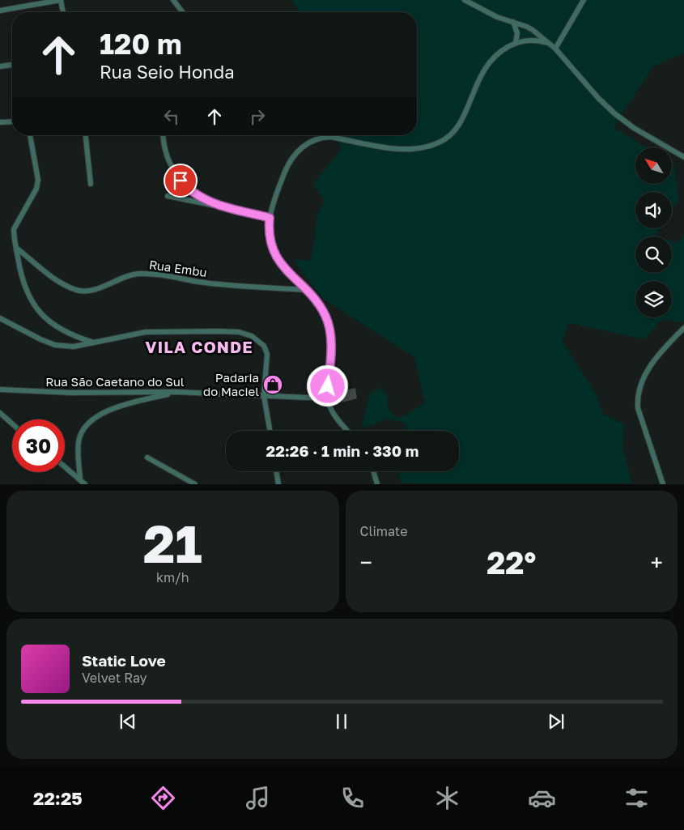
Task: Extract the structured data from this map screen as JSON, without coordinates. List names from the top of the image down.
{
  "streets": {
    "street": ["Rua Embu", "Rua São Caetano do Sul"]
  },
  "districts": ["VILA CONDE"],
  "places": {
    "shop": ["Padaria do Maciel"]
  },
  "north": "top left",
  "page": {
    "turn": ["120 m", "Rua Seio Honda"],
    "limit": "30",
    "trip": "22:26 · 1 min · 330 m",
    "tile": [
      ["21", "km/h"],
      "Climate"
    ],
    "heat": ["−", "22°", "+"],
    "song": ["Static Love", "Velvet Ray"],
    "tabs": "22:25"
  }
}
